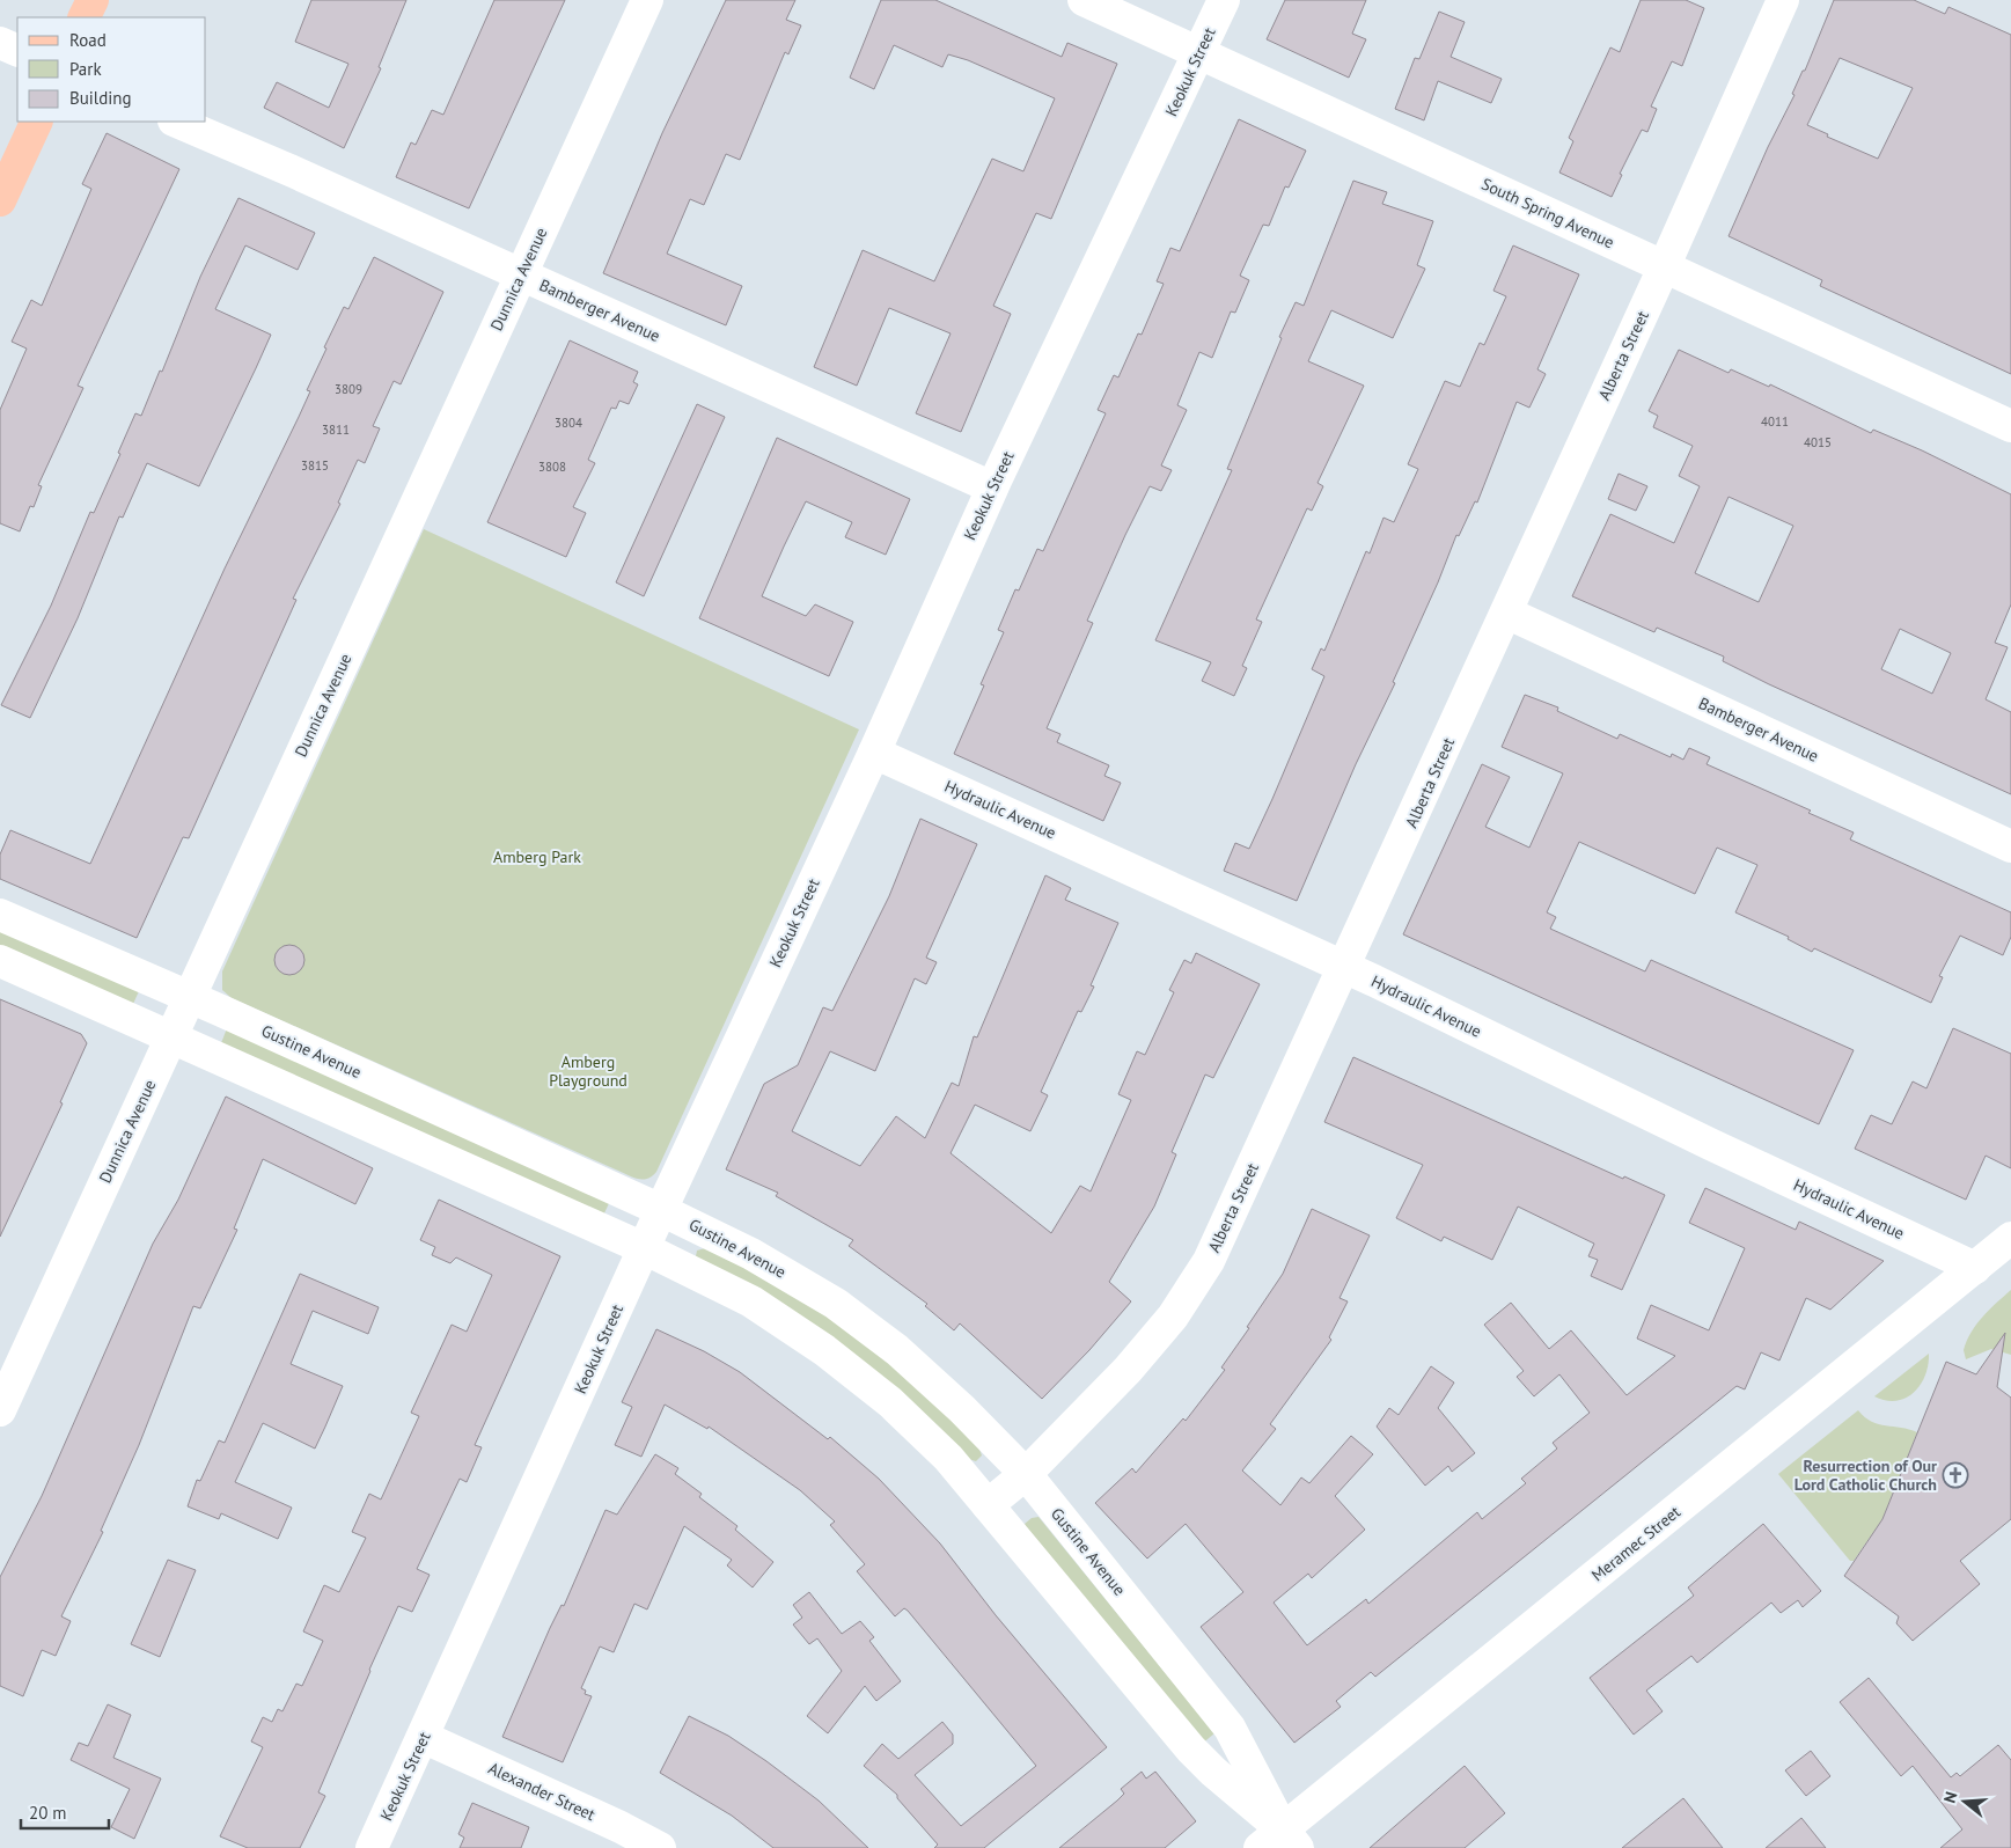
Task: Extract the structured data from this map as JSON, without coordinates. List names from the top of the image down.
{
  "streets": {
    "street": [
      "Keokuk Street",
      "South Spring Avenue",
      "Dunnica Avenue",
      "Bamberger Avenue",
      "Alberta Street",
      "Hydraulic Avenue",
      "Gustine Avenue",
      "Meramec Street",
      "Alexander Street"
    ]
  },
  "crossings": [
    ["Keokuk Street", "South Spring Avenue"],
    ["Keokuk Street", "Bamberger Avenue"],
    ["Keokuk Street", "Hydraulic Avenue"],
    ["Keokuk Street", "Gustine Avenue"],
    ["Keokuk Street", "Alexander Street"],
    ["South Spring Avenue", "Alberta Street"],
    ["Dunnica Avenue", "Bamberger Avenue"],
    ["Dunnica Avenue", "Gustine Avenue"],
    ["Bamberger Avenue", "Alberta Street"],
    ["Alberta Street", "Hydraulic Avenue"],
    ["Alberta Street", "Gustine Avenue"],
    ["Hydraulic Avenue", "Meramec Street"],
    ["Gustine Avenue", "Meramec Street"]
  ],
  "parks": ["Amberg Park", "Amberg Playground"],
  "places": {
    "church": ["Resurrection of Our Lord Catholic Church"]
  },
  "house_numbers": [
    "3809",
    "4011",
    "3804",
    "3811",
    "4015",
    "3815",
    "3808"
  ],
  "legend": ["Road", "Park", "Building"],
  "scale_bar": "20 m",
  "north": "left"
}
